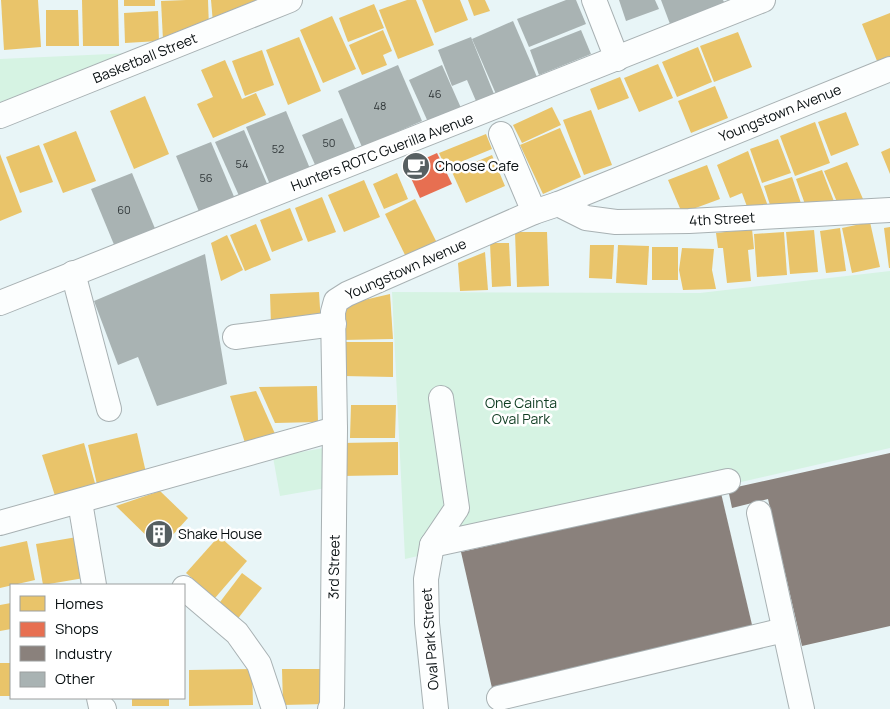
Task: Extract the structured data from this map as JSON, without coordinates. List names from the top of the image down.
{
  "streets": {
    "street": [
      "Basketball Street",
      "Youngstown Avenue",
      "Hunters ROTC Guerilla Avenue",
      "4th Street",
      "3rd Street",
      "Oval Park Street"
    ]
  },
  "crossings": [
    ["Youngstown Avenue", "4th Street"],
    ["Youngstown Avenue", "3rd Street"]
  ],
  "parks": ["One Cainta Oval Park"],
  "places": {
    "cafe": ["Choose Cafe"],
    "building": ["Shake House"]
  },
  "house_numbers": [
    "46",
    "48",
    "50",
    "52",
    "54",
    "56",
    "60"
  ],
  "legend": [
    "Homes",
    "Shops",
    "Industry",
    "Other"
  ]
}
